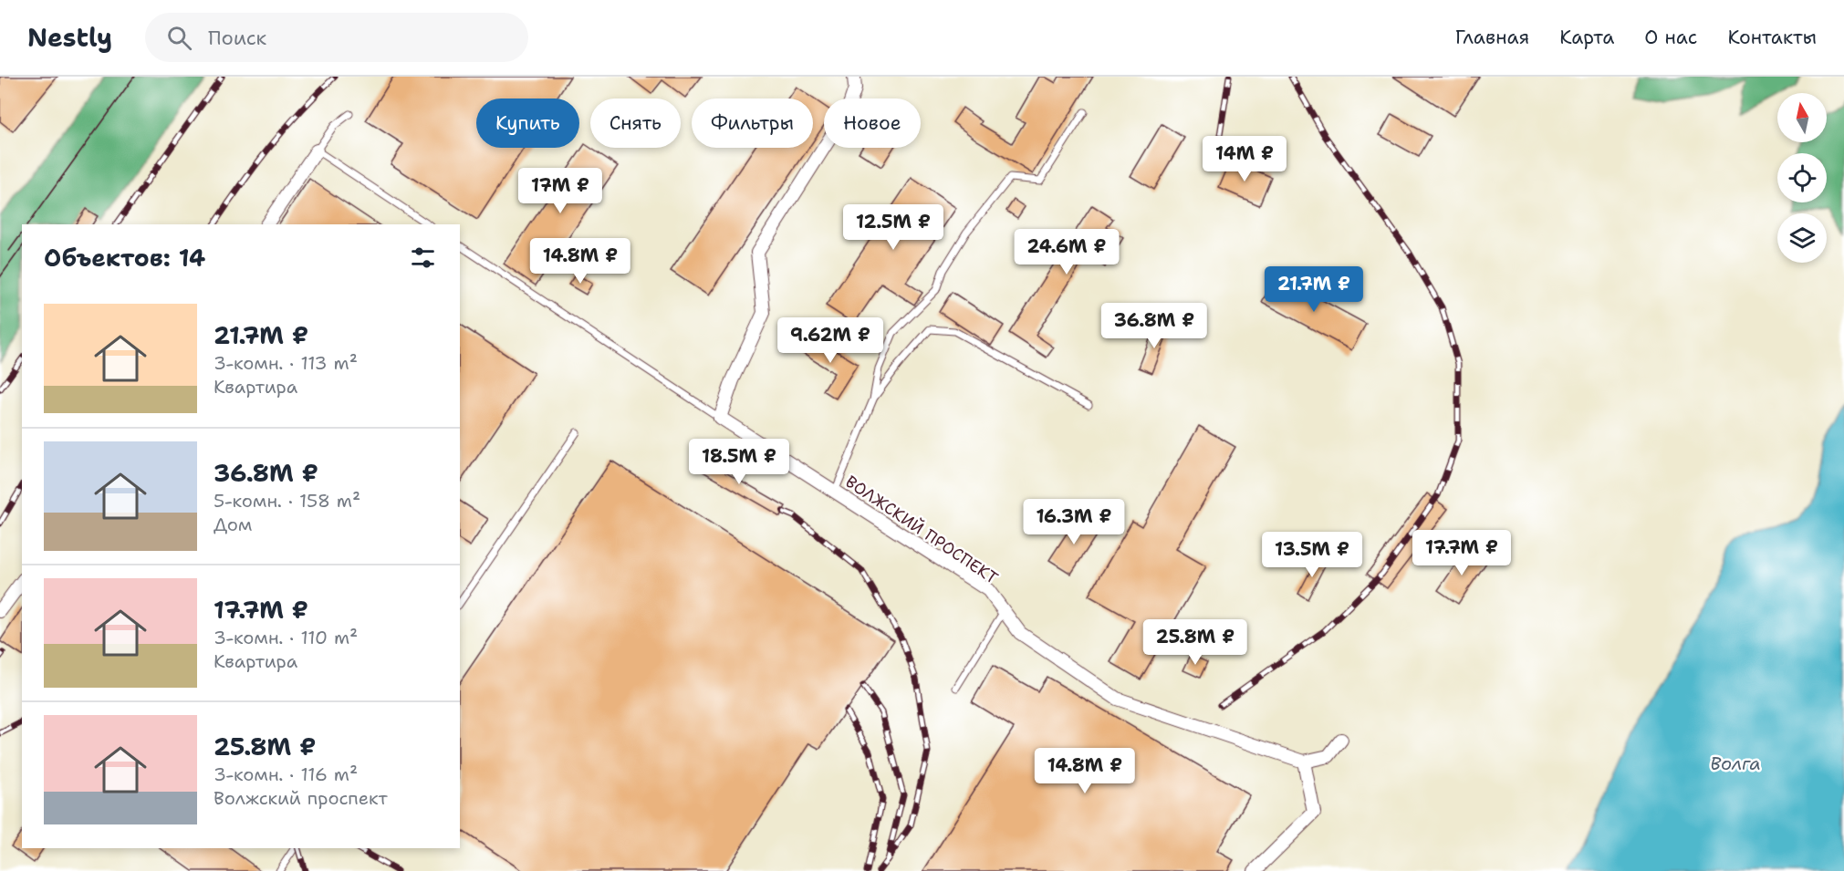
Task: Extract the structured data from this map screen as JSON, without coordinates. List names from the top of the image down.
{
  "streets": {
    "street": ["ВОЛЖСКИЙ ПРОСПЕКТ"]
  },
  "water": ["Волга"],
  "north": "top",
  "page": {
    "header": "Nestly",
    "search": "Поиск",
    "nav": [
      "Главная",
      "Карта",
      "О нас",
      "Контакты"
    ],
    "chip": [
      "Купить",
      "Снять",
      "Фильтры",
      "Новое"
    ],
    "price": [
      "14M ₽",
      "17M ₽",
      "12.5M ₽",
      "24.6M ₽",
      "14.8M ₽",
      "21.7M ₽",
      "36.8M ₽",
      "9.62M ₽",
      "18.5M ₽",
      "16.3M ₽",
      "17.7M ₽",
      "13.5M ₽",
      "25.8M ₽",
      "14.8M ₽"
    ],
    "heading": "Объектов: 14",
    "list": [
      {
        "name": "21.7M ₽",
        "note": "3-комн. · 113 m² · Квартира"
      },
      {
        "name": "36.8M ₽",
        "note": "5-комн. · 158 m² · Дом"
      },
      {
        "name": "17.7M ₽",
        "note": "3-комн. · 110 m² · Квартира"
      },
      {
        "name": "25.8M ₽",
        "note": "3-комн. · 116 m² · Волжский проспект"
      }
    ]
  }
}
